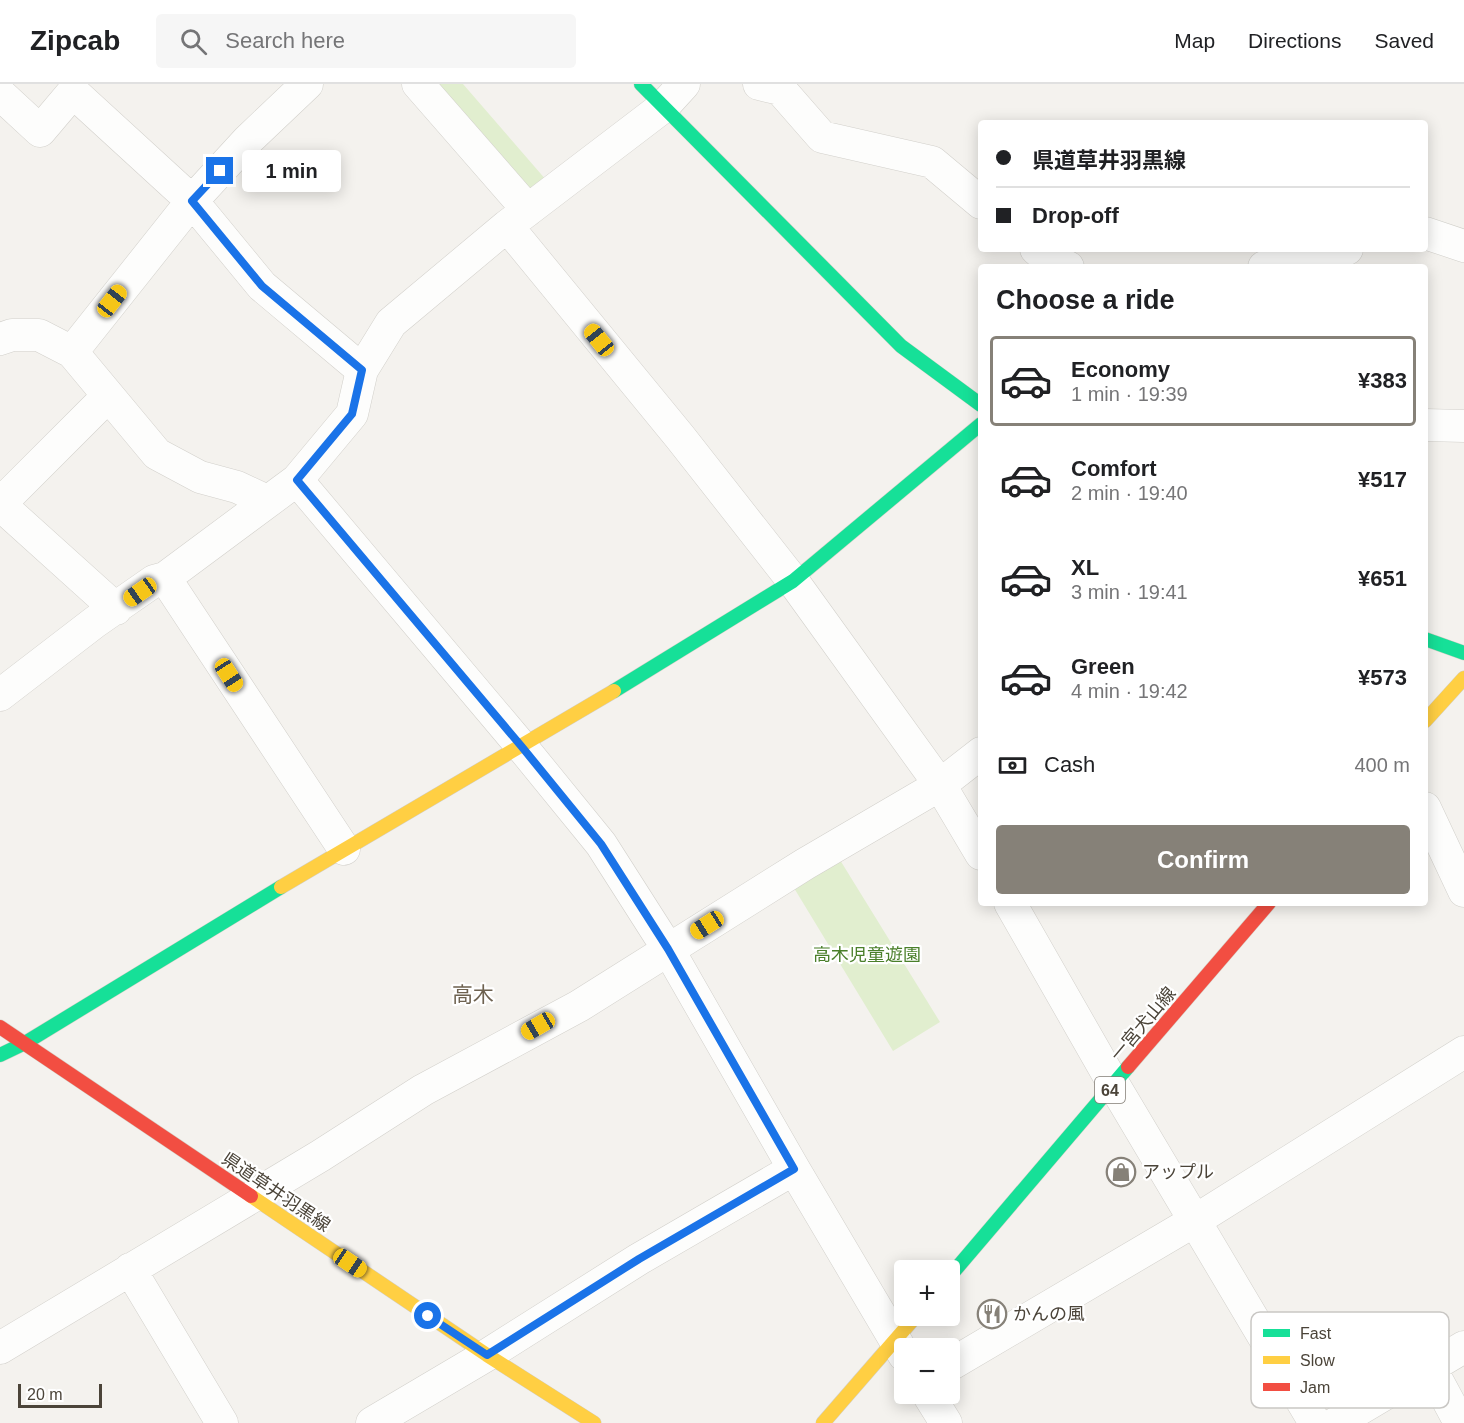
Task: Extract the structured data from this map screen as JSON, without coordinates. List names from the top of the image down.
{
  "streets": {
    "street": ["一宮犬山線", "64", "県道草井羽黒線"]
  },
  "districts": ["高木"],
  "parks": ["高木児童遊園"],
  "places": {
    "shop": ["アップル"],
    "restaurant": ["かんの風"]
  },
  "legend": ["Fast", "Slow", "Jam"],
  "scale_bar": "20 m",
  "page": {
    "header": "Zipcab",
    "search": "Search here",
    "nav": ["Map", "Directions", "Saved"],
    "banner": ["県道草井羽黒線", "Drop-off"],
    "bubble": "1 min",
    "heading": "Choose a ride",
    "list": [
      {
        "name": "Economy",
        "note": "1 min · 19:39",
        "value": "¥383"
      },
      {
        "name": "Comfort",
        "note": "2 min · 19:40",
        "value": "¥517"
      },
      {
        "name": "XL",
        "note": "3 min · 19:41",
        "value": "¥651"
      },
      {
        "name": "Green",
        "note": "4 min · 19:42",
        "value": "¥573"
      }
    ],
    "pay": ["Cash", "400 m"],
    "buttons": "Confirm",
    "map_buttons": ["+", "−"],
    "scale": "20 m"
  }
}
